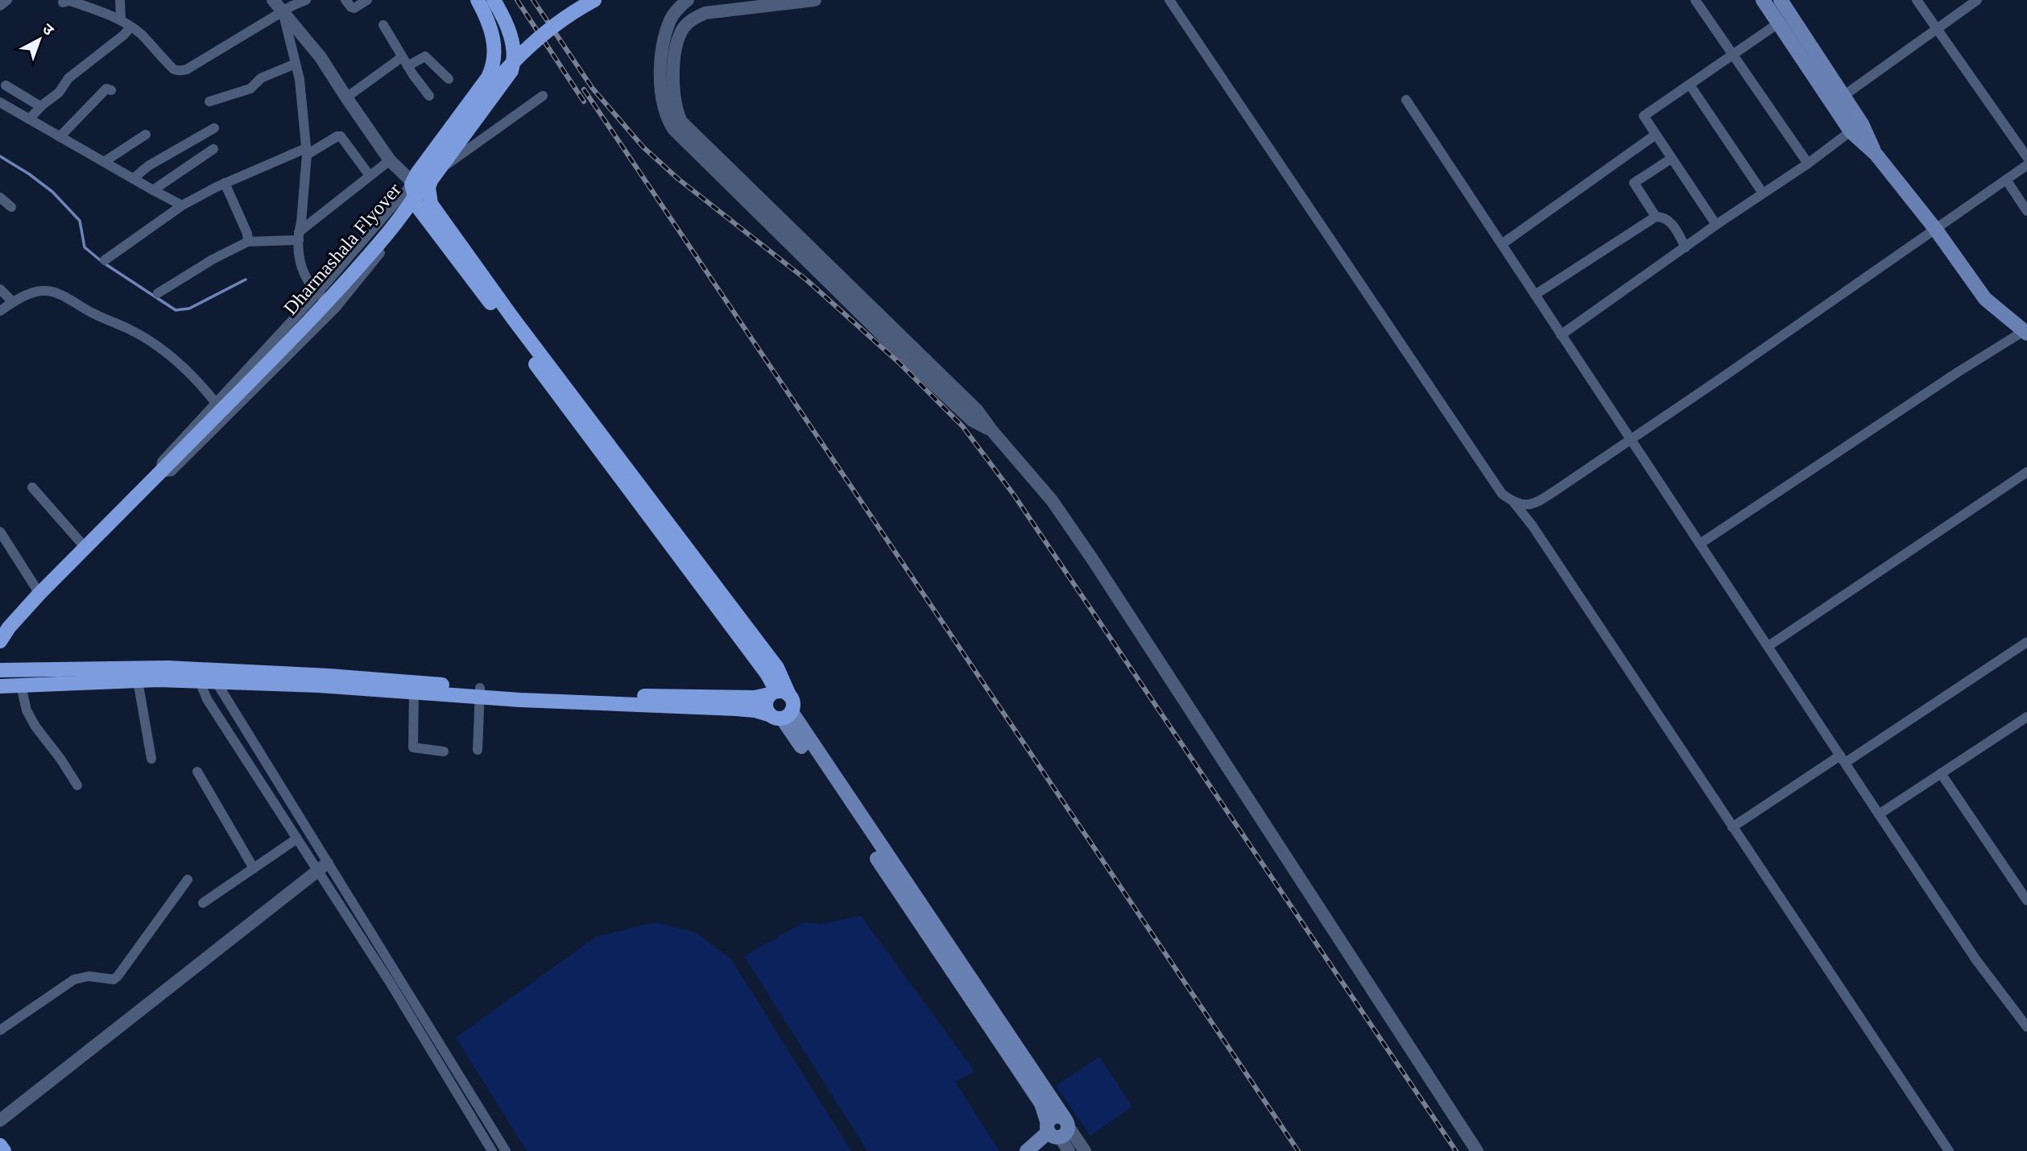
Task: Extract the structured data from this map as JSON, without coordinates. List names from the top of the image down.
{
  "streets": {
    "main road": ["Dharmashala Flyover"]
  },
  "north": "top right"
}
